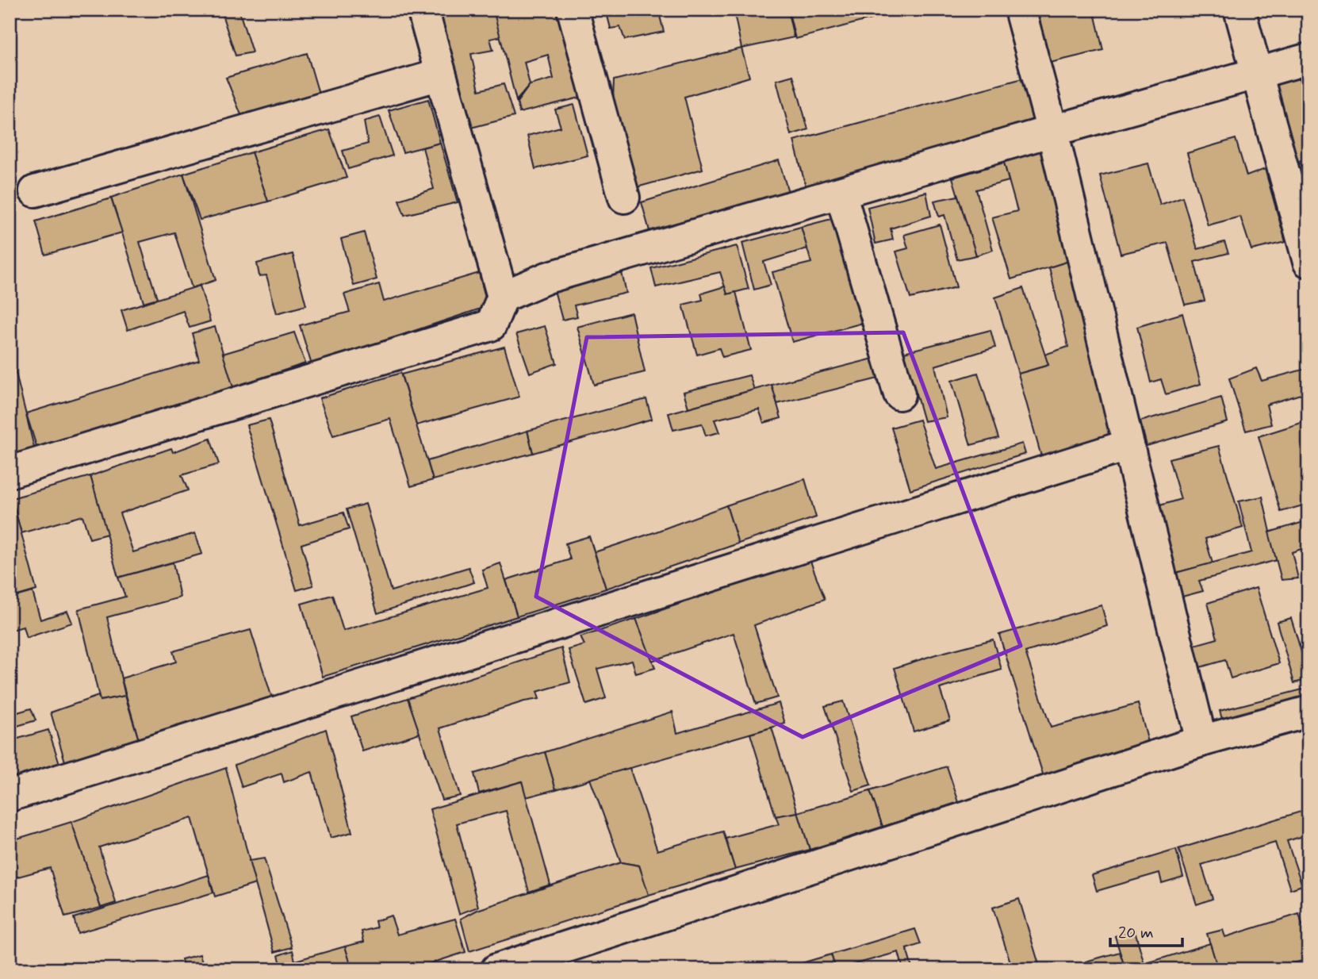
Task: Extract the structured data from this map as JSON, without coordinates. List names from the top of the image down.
{
  "scale_bar": "20 m"
}
